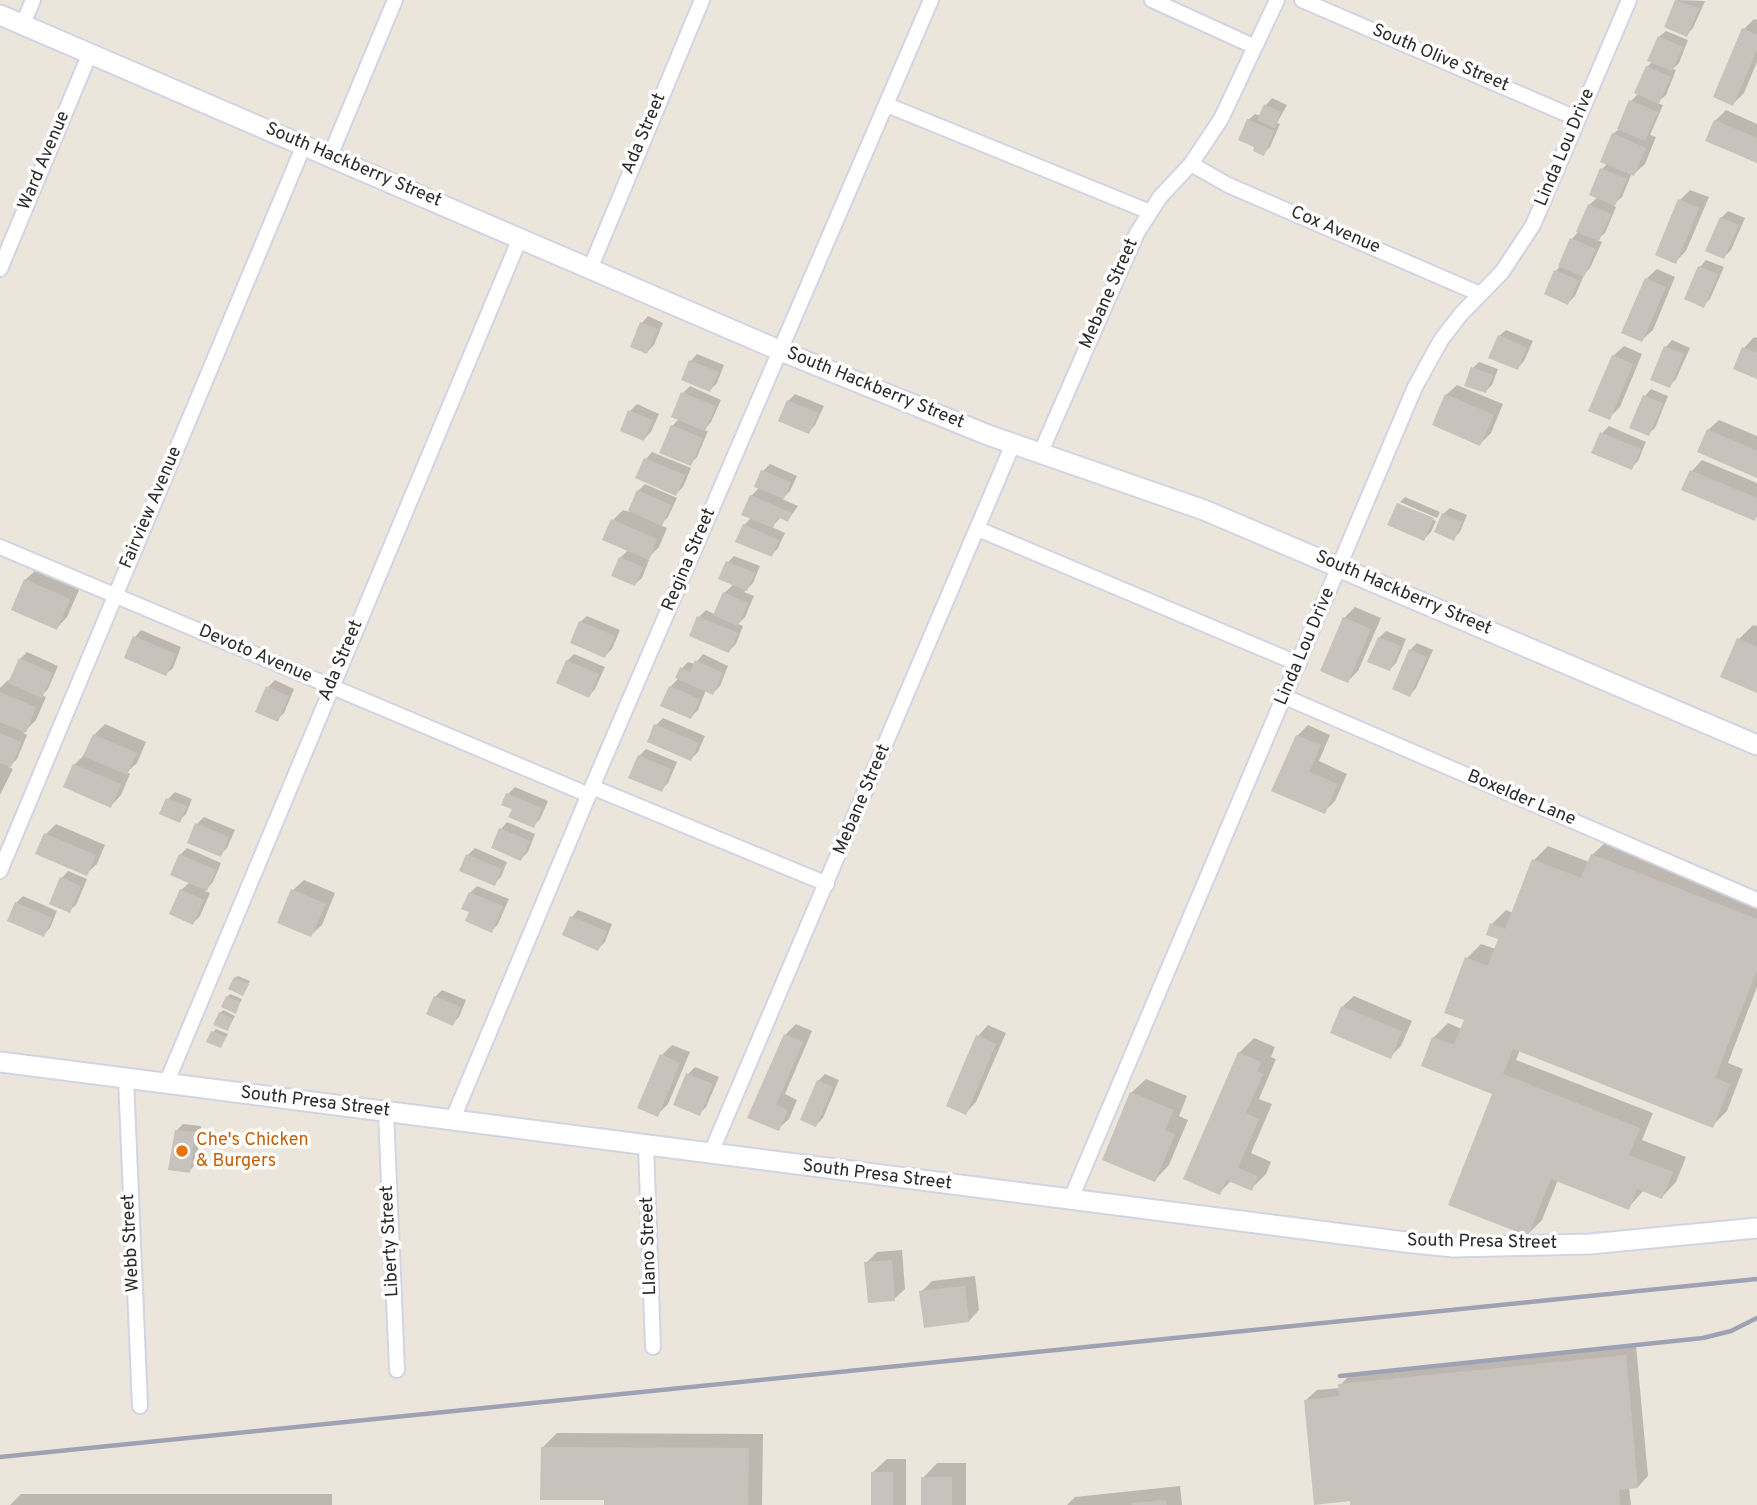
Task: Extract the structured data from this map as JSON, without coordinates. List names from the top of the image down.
{
  "streets": {
    "main road": ["South Hackberry Street", "South Presa Street"],
    "street": [
      "South Olive Street",
      "Ada Street",
      "Linda Lou Drive",
      "Ward Avenue",
      "Cox Avenue",
      "Mebane Street",
      "Fairview Avenue",
      "Regina Street",
      "Devoto Avenue",
      "Boxelder Lane",
      "Liberty Street",
      "Webb Street",
      "Llano Street"
    ]
  },
  "crossings": [
    ["South Olive Street", "Linda Lou Drive"],
    ["Ada Street", "South Hackberry Street"],
    ["Ada Street", "Devoto Avenue"],
    ["Ada Street", "South Presa Street"],
    ["Linda Lou Drive", "South Hackberry Street"],
    ["Linda Lou Drive", "Cox Avenue"],
    ["Linda Lou Drive", "Boxelder Lane"],
    ["Linda Lou Drive", "South Presa Street"],
    ["Ward Avenue", "South Hackberry Street"],
    ["South Hackberry Street", "Mebane Street"],
    ["South Hackberry Street", "Fairview Avenue"],
    ["South Hackberry Street", "Regina Street"],
    ["Cox Avenue", "Mebane Street"],
    ["Mebane Street", "Devoto Avenue"],
    ["Mebane Street", "South Presa Street"],
    ["Fairview Avenue", "Devoto Avenue"],
    ["Regina Street", "Devoto Avenue"],
    ["Regina Street", "South Presa Street"],
    ["South Presa Street", "Liberty Street"],
    ["South Presa Street", "Webb Street"],
    ["South Presa Street", "Llano Street"]
  ],
  "places": ["Che's Chicken & Burgers"]
}
